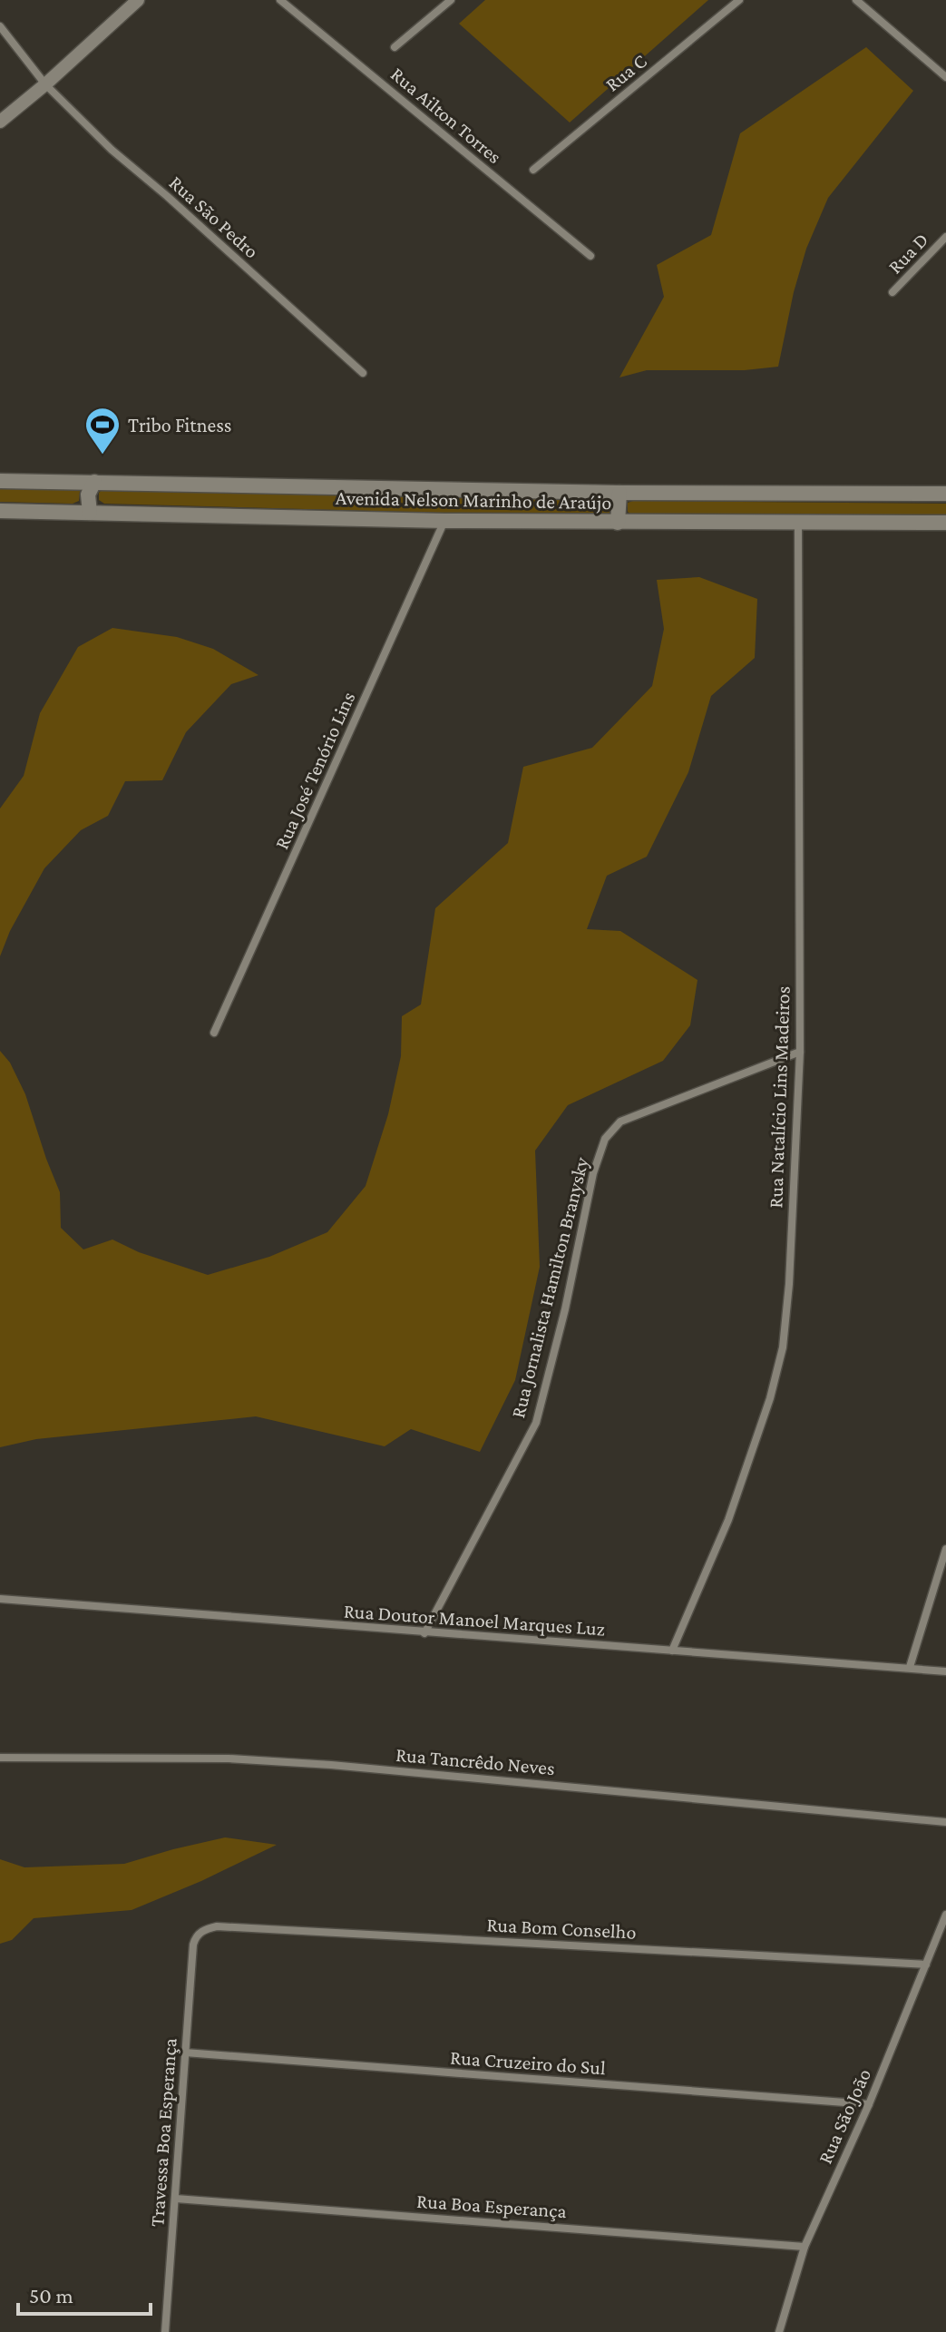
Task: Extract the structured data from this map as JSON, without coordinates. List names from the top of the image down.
{
  "streets": {
    "main road": ["Avenida Nelson Marinho de Araújo"],
    "street": [
      "Rua C",
      "Rua Ailton Torres",
      "Rua São Pedro",
      "Rua D",
      "Rua José Tenório Lins",
      "Rua Natalício Lins Madeiros",
      "Rua Jornalista Hamilton Branysky",
      "Rua Doutor Manoel Marques Luz",
      "Rua Tancrêdo Neves",
      "Rua Bom Conselho",
      "Rua Cruzeiro do Sul",
      "Rua São João",
      "Travessa Boa Esperança",
      "Rua Boa Esperança"
    ]
  },
  "crossings": [
    ["Avenida Nelson Marinho de Araújo", "Rua José Tenório Lins"],
    ["Avenida Nelson Marinho de Araújo", "Rua Natalício Lins Madeiros"],
    ["Rua Natalício Lins Madeiros", "Rua Jornalista Hamilton Branysky"],
    ["Rua Natalício Lins Madeiros", "Rua Doutor Manoel Marques Luz"],
    ["Rua Jornalista Hamilton Branysky", "Rua Doutor Manoel Marques Luz"],
    ["Rua Bom Conselho", "Rua São João"],
    ["Rua Bom Conselho", "Travessa Boa Esperança"],
    ["Rua Cruzeiro do Sul", "Rua São João"],
    ["Rua Cruzeiro do Sul", "Travessa Boa Esperança"],
    ["Rua São João", "Rua Boa Esperança"],
    ["Travessa Boa Esperança", "Rua Boa Esperança"]
  ],
  "places": {
    "sports": ["Tribo Fitness"]
  },
  "scale_bar": "50 m"
}
